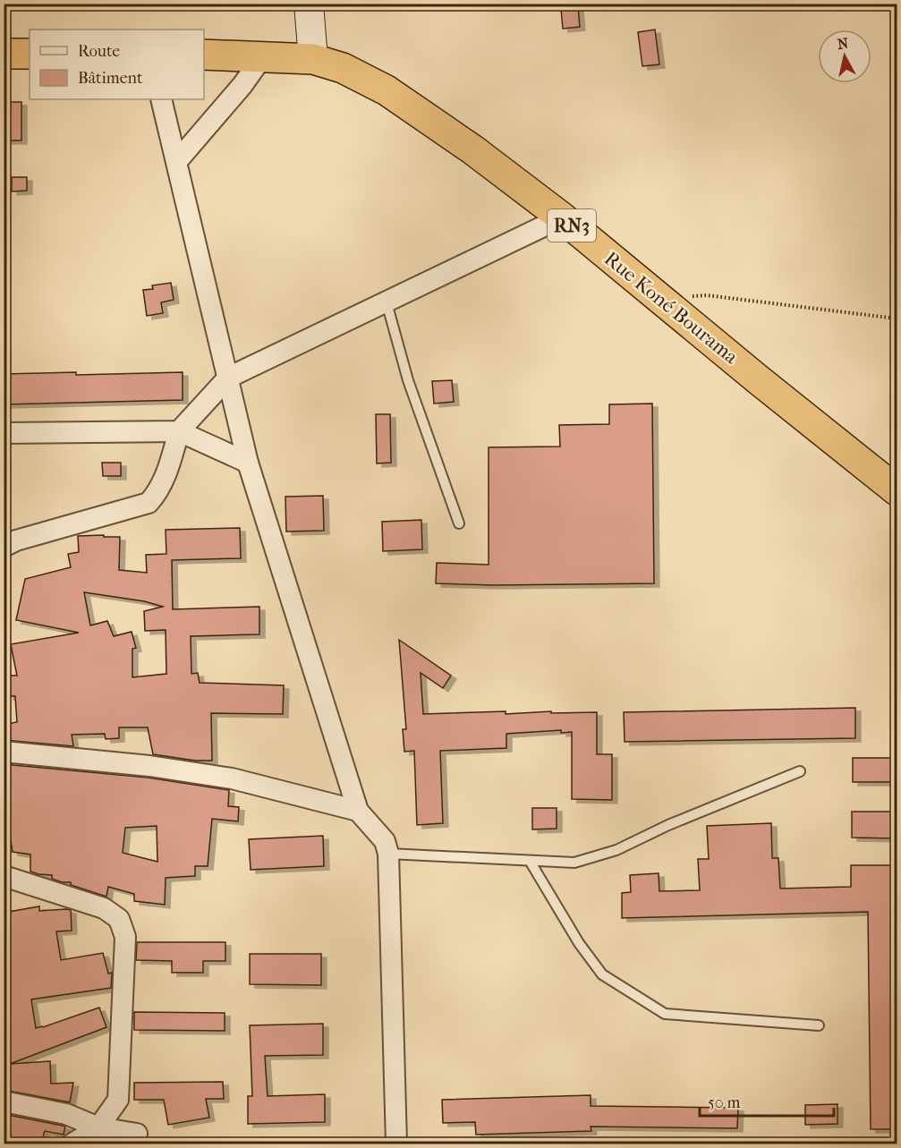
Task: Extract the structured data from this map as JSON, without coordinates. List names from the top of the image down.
{
  "streets": {
    "highway": ["RN3", "Rue Koné Bourama"]
  },
  "legend": ["Route", "Bâtiment"],
  "scale_bar": "50 m",
  "north": "top"
}
